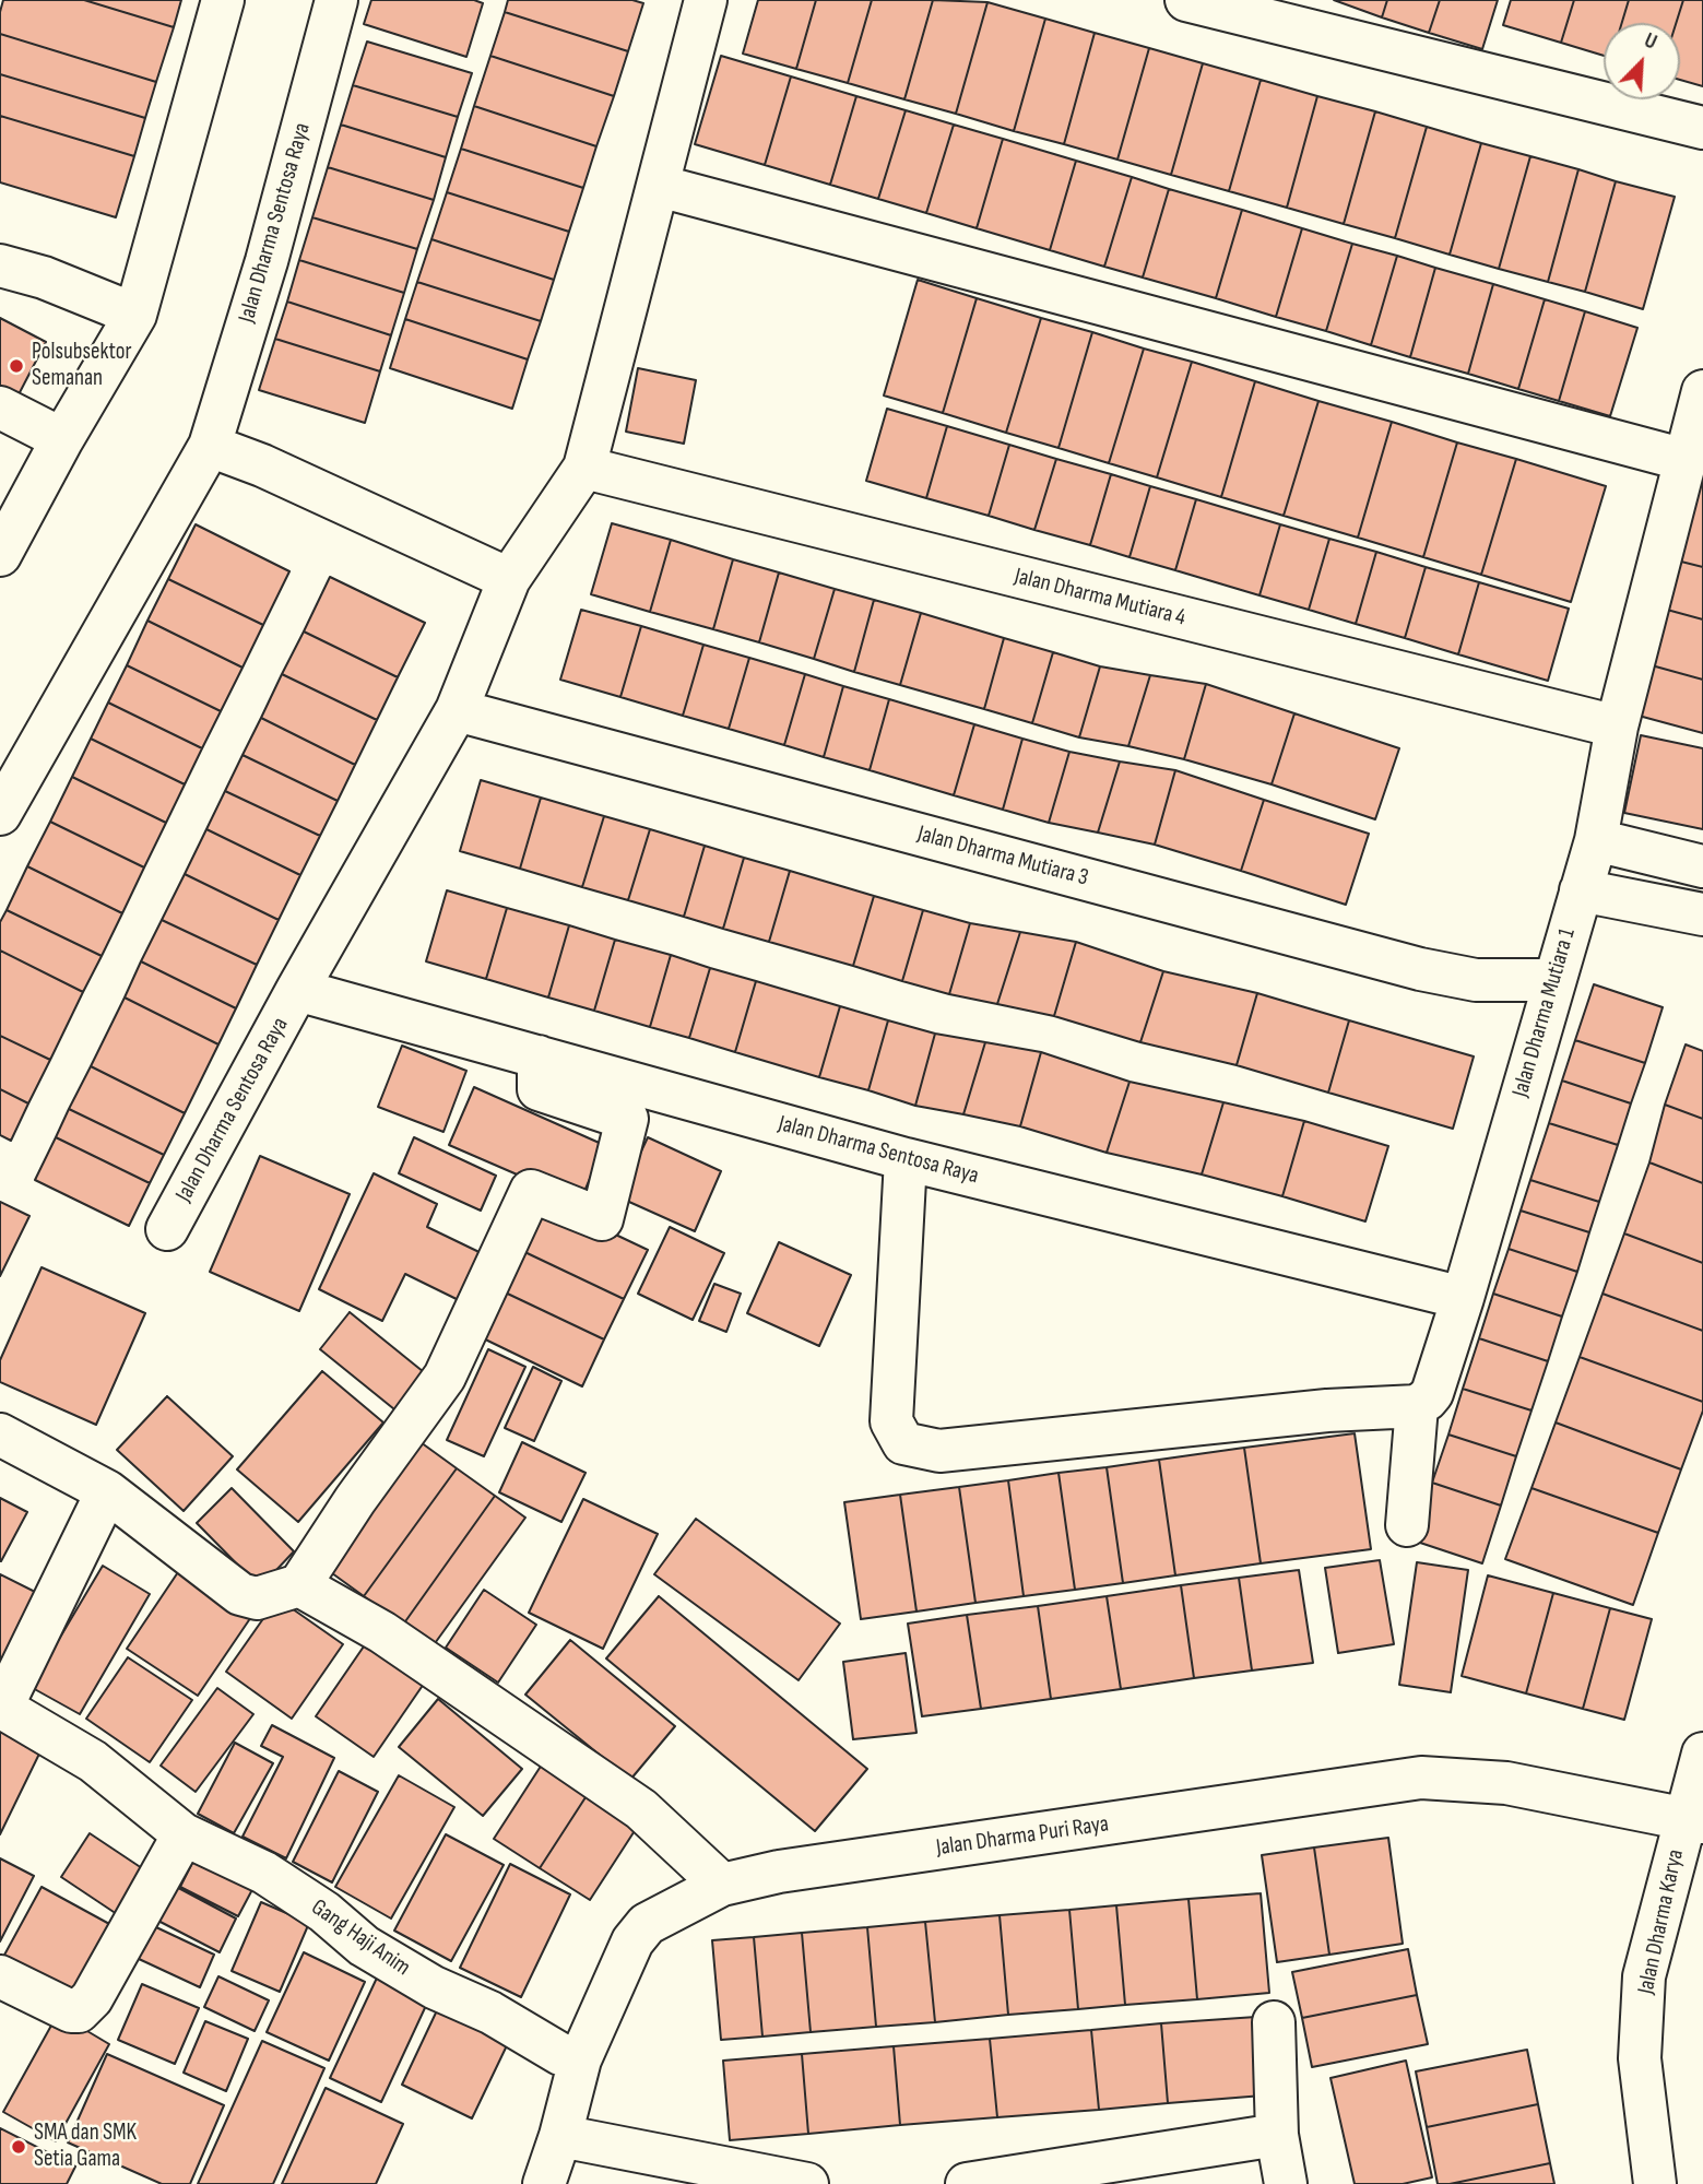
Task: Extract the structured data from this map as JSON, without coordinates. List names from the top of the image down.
{
  "streets": {
    "street": [
      "Jalan Dharma Sentosa Raya",
      "Jalan Dharma Mutiara 4",
      "Jalan Dharma Mutiara 3",
      "Jalan Dharma Mutiara 1",
      "Jalan Dharma Puri Raya",
      "Jalan Dharma Karya",
      "Gang Haji Anim"
    ]
  },
  "crossings": [
    ["Jalan Dharma Sentosa Raya", "Jalan Dharma Mutiara 4"],
    ["Jalan Dharma Sentosa Raya", "Jalan Dharma Mutiara 3"],
    ["Jalan Dharma Sentosa Raya", "Jalan Dharma Mutiara 1"],
    ["Jalan Dharma Mutiara 4", "Jalan Dharma Mutiara 1"],
    ["Jalan Dharma Mutiara 3", "Jalan Dharma Mutiara 1"],
    ["Jalan Dharma Puri Raya", "Jalan Dharma Karya"],
    ["Jalan Dharma Puri Raya", "Gang Haji Anim"]
  ],
  "places": ["Polsubsektor Semanan", "SMA dan SMK Setia Gama"],
  "north": "top right"
}
